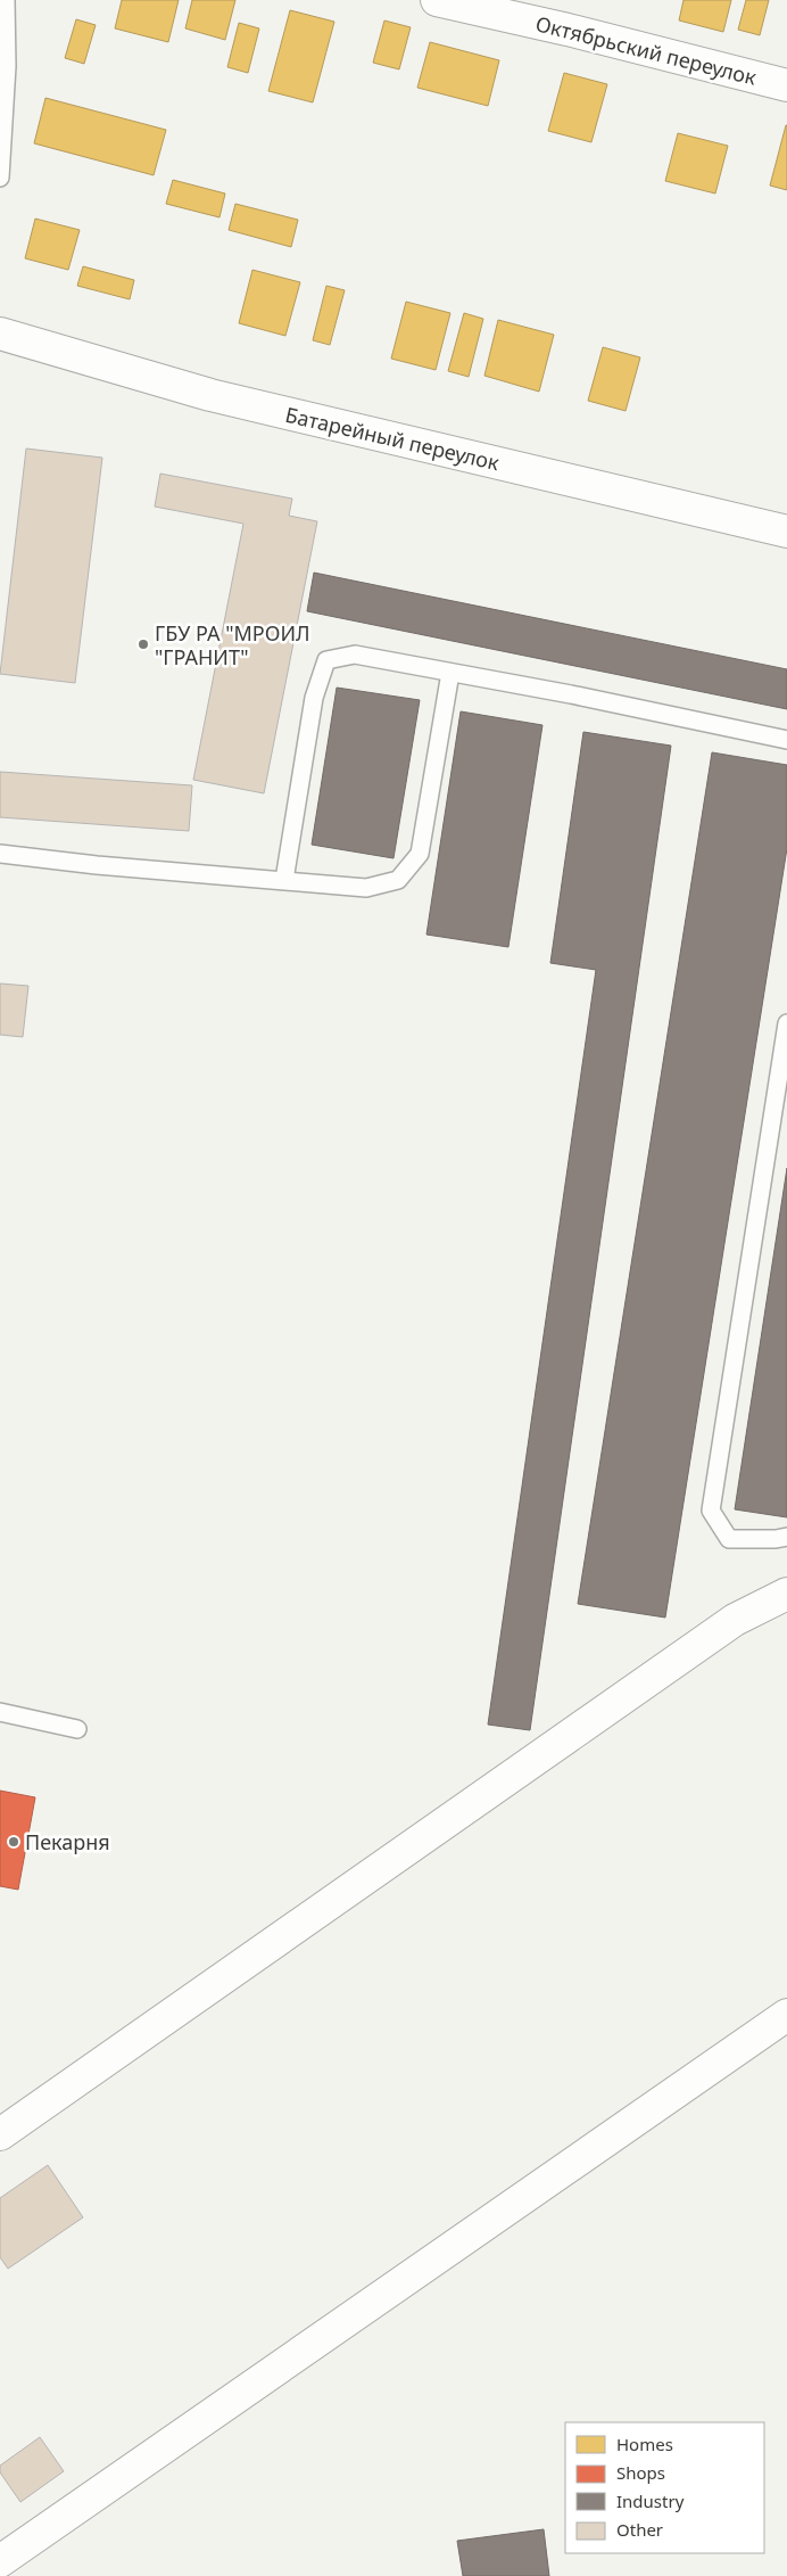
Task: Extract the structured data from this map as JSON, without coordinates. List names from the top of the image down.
{
  "streets": {
    "street": ["Октябрьский переулок", "Батарейный переулок"]
  },
  "places": ["ГБУ РА \"МРОИЛ \"ГРАНИТ\"", "Пекарня"],
  "legend": [
    "Homes",
    "Shops",
    "Industry",
    "Other"
  ]
}
